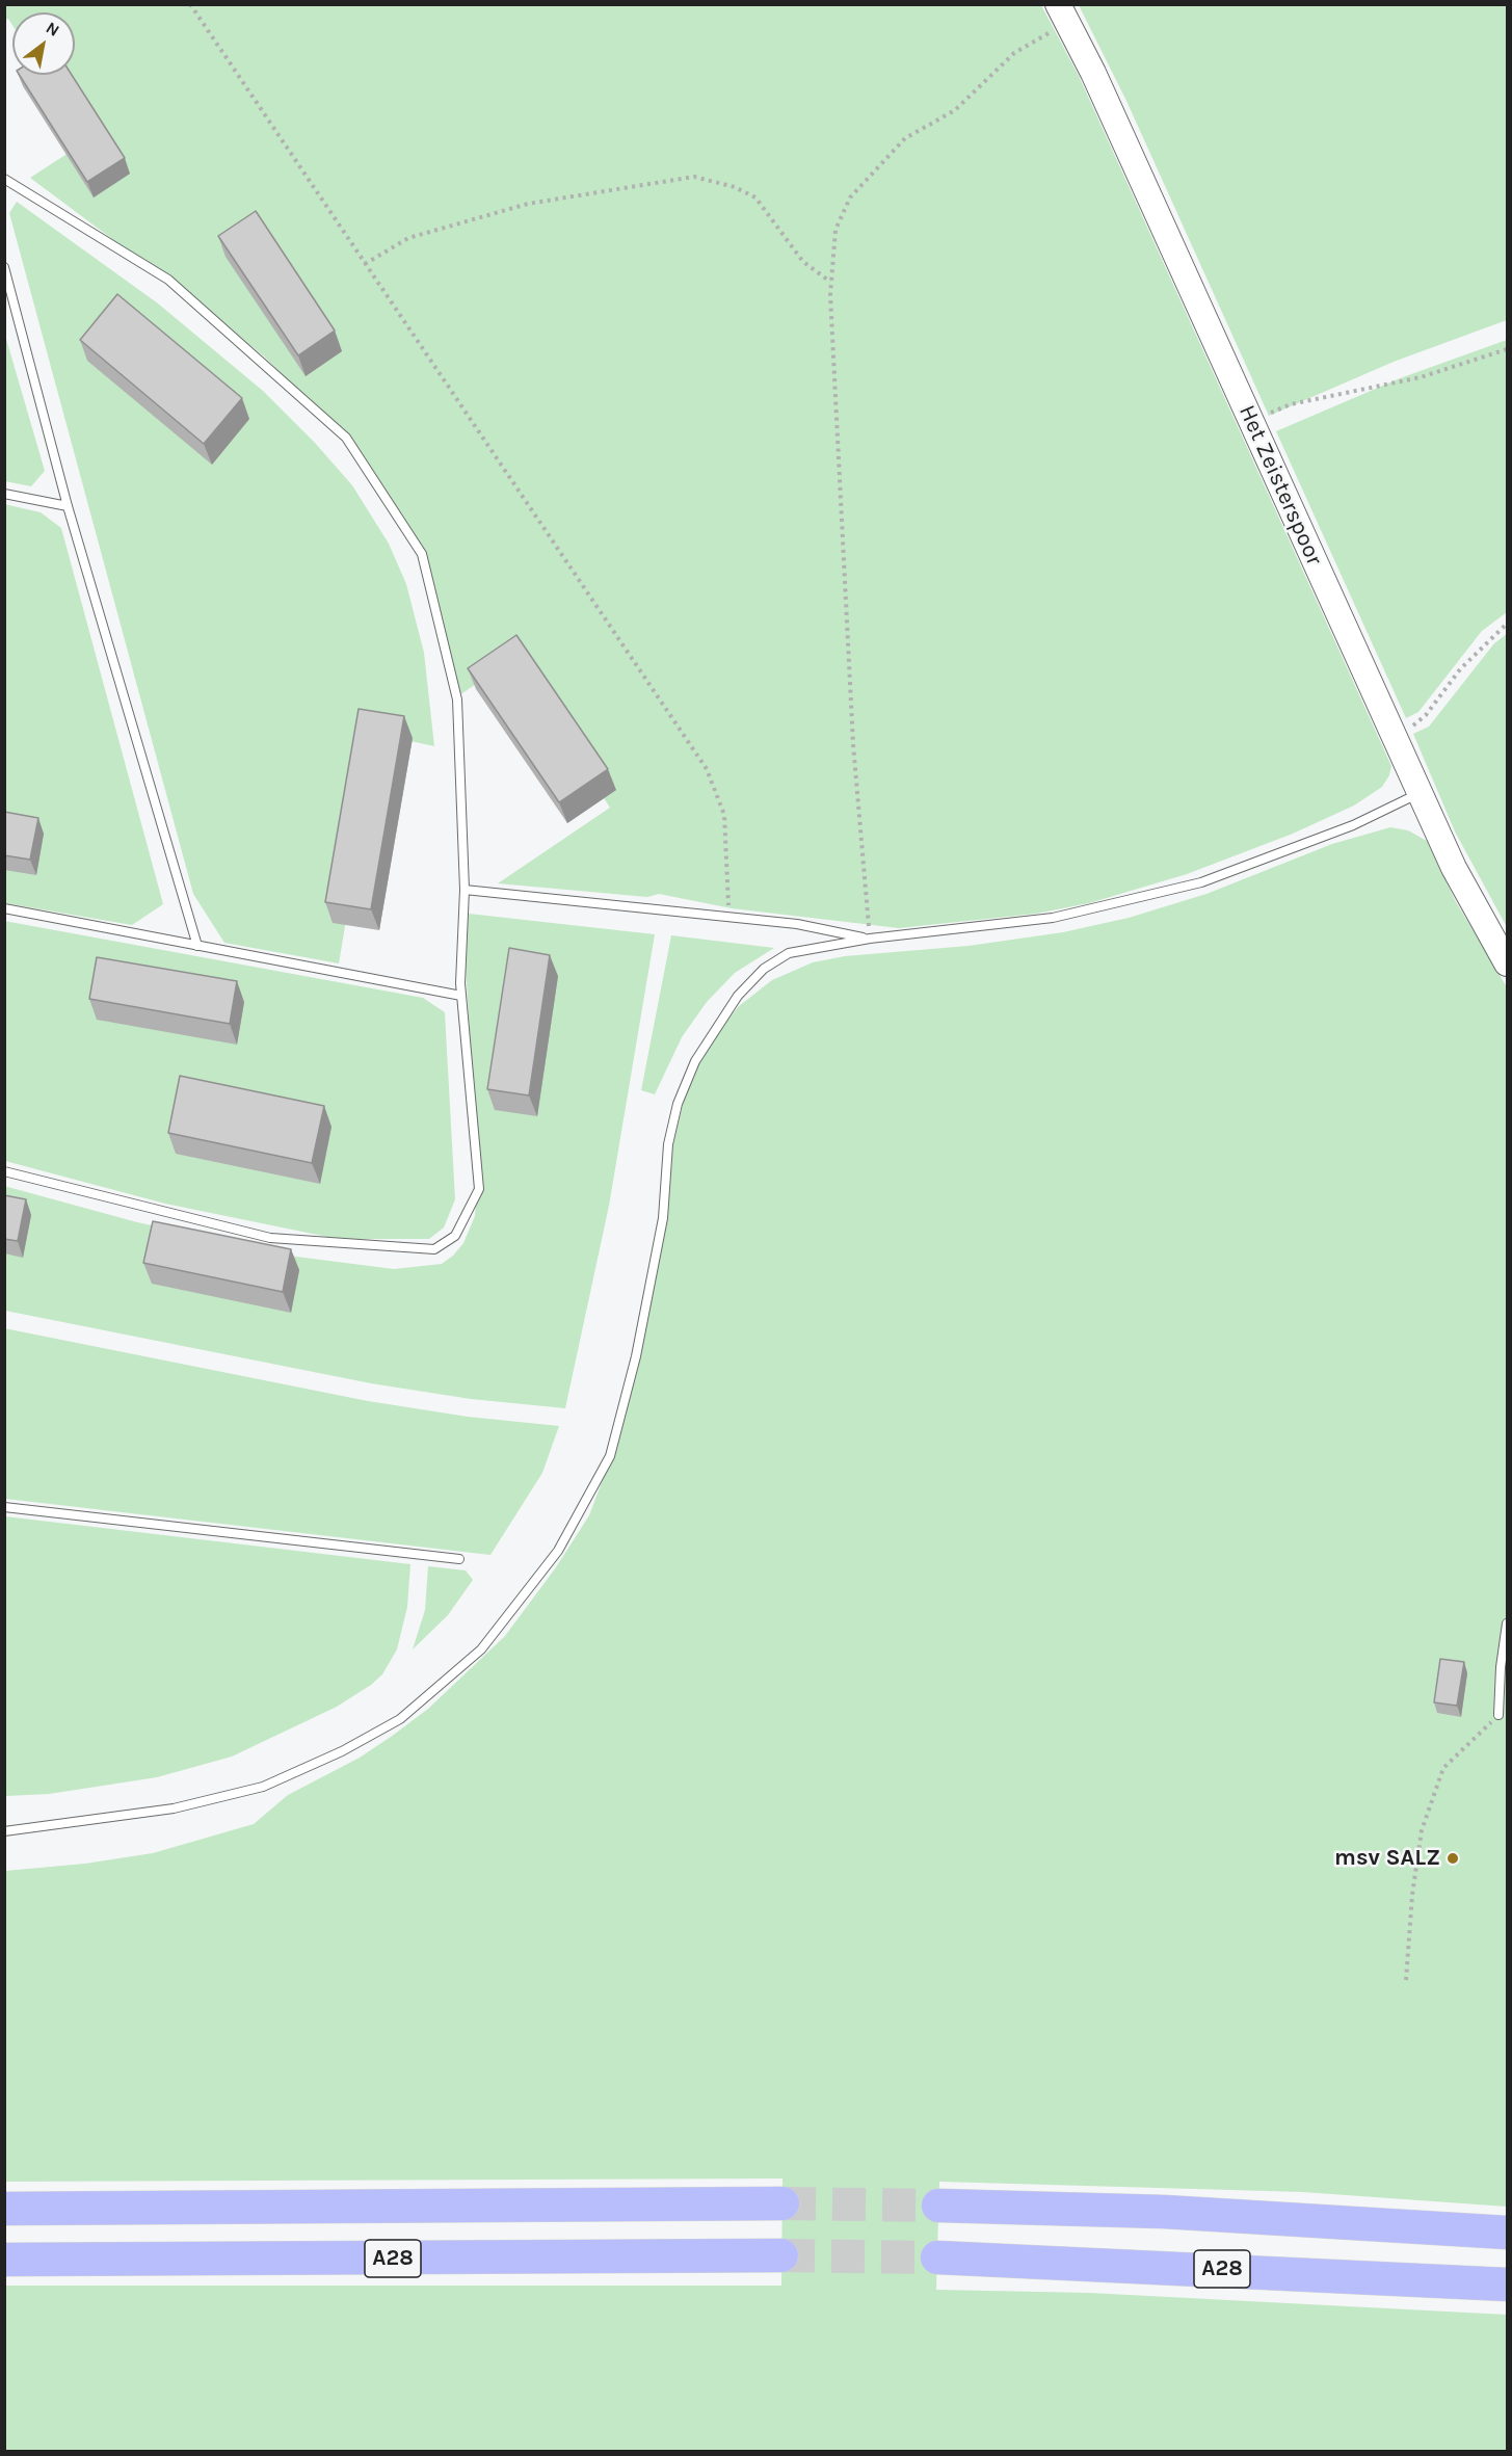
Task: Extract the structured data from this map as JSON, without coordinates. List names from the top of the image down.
{
  "streets": {
    "highway": ["A28"],
    "street": ["Het Zeisterspoor"]
  },
  "places": ["msv SALZ"],
  "north": "top right"
}
